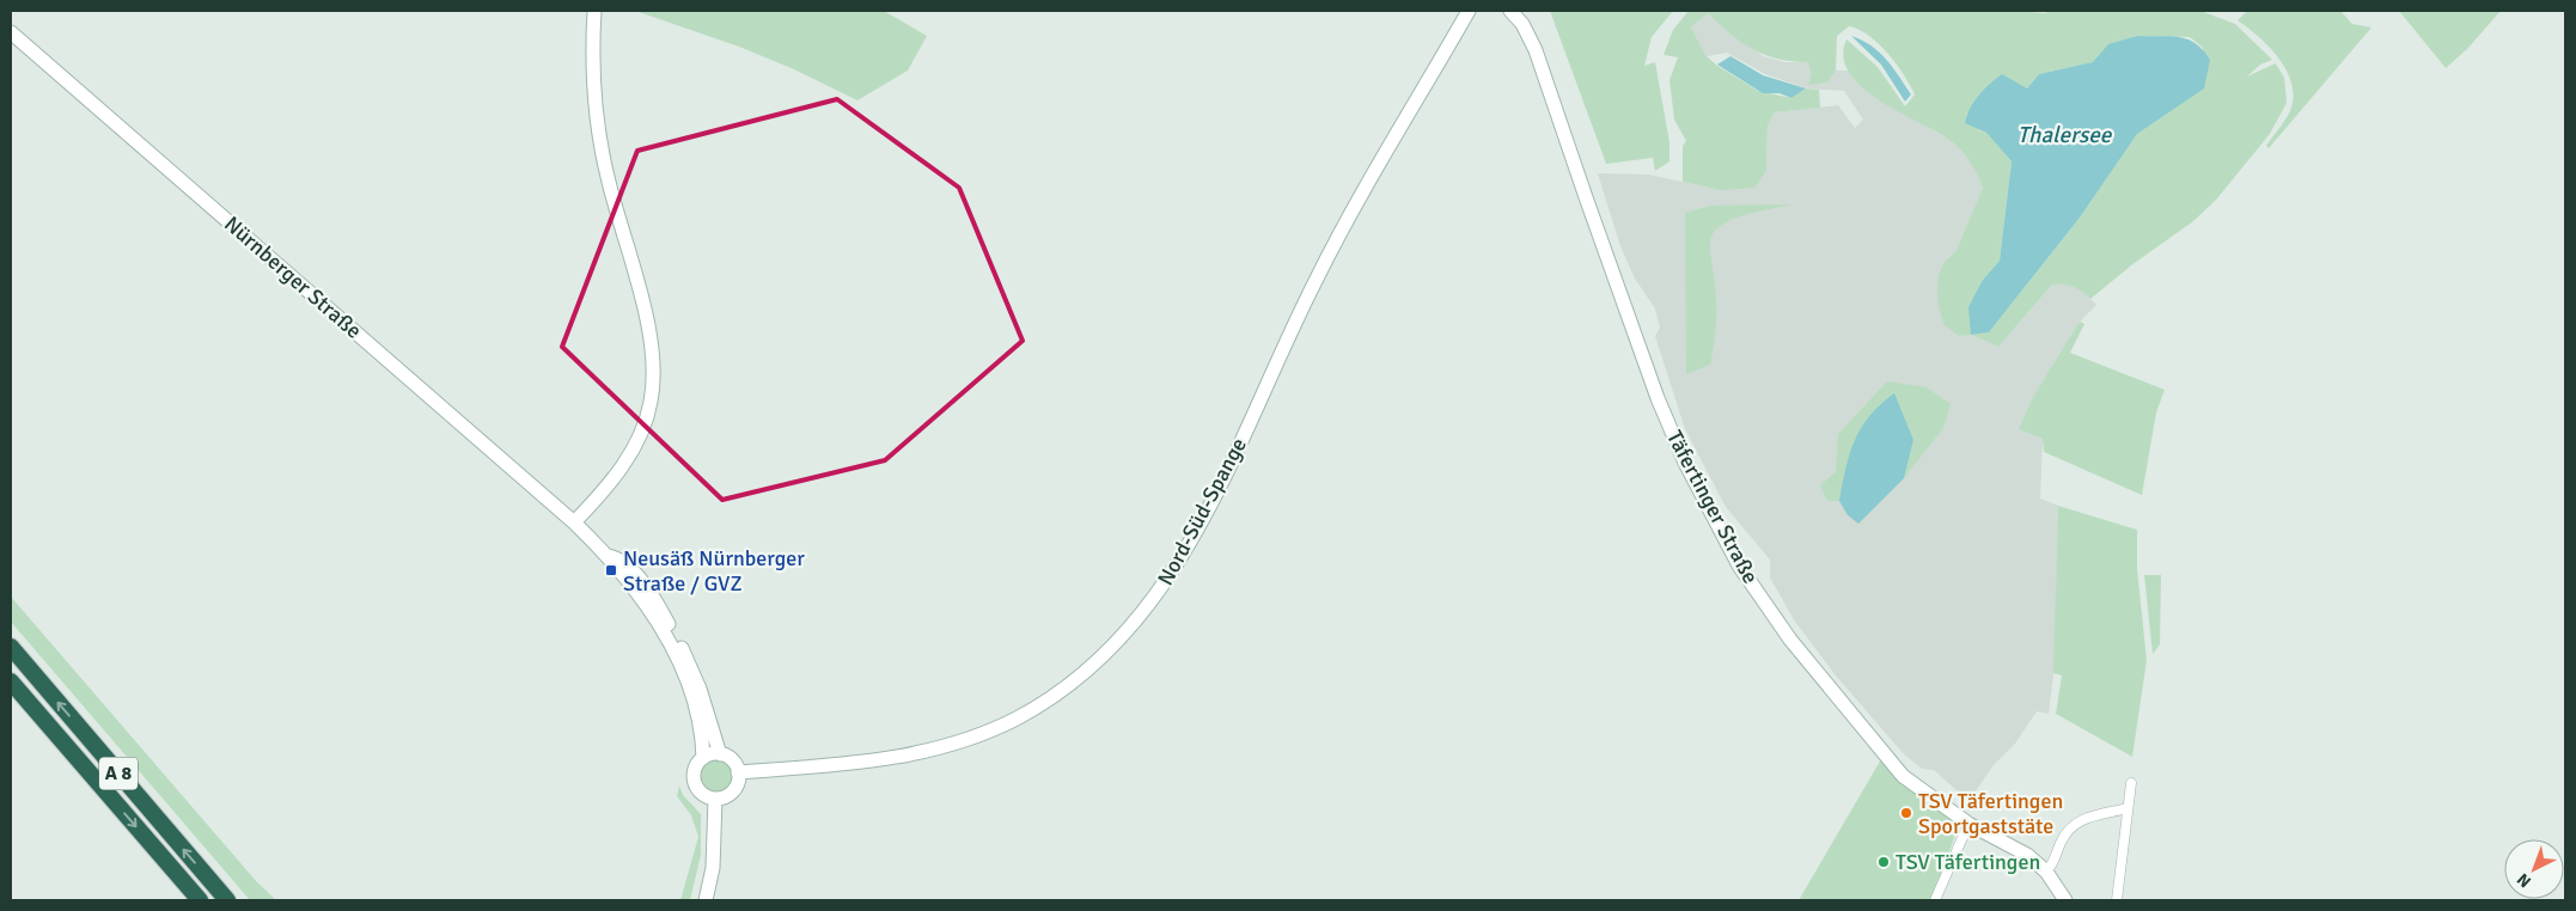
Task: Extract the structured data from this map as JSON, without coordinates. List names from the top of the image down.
{
  "streets": {
    "highway": ["A 8"],
    "street": ["Nürnberger Straße", "Täfertinger Straße", "Nord-Süd-Spange"]
  },
  "water": ["Thalersee"],
  "places": {
    "transit": ["Neusäß Nürnberger Straße / GVZ"],
    "other": ["TSV Täfertingen Sportgaststäte", "TSV Täfertingen"]
  },
  "north": "bottom left"
}
